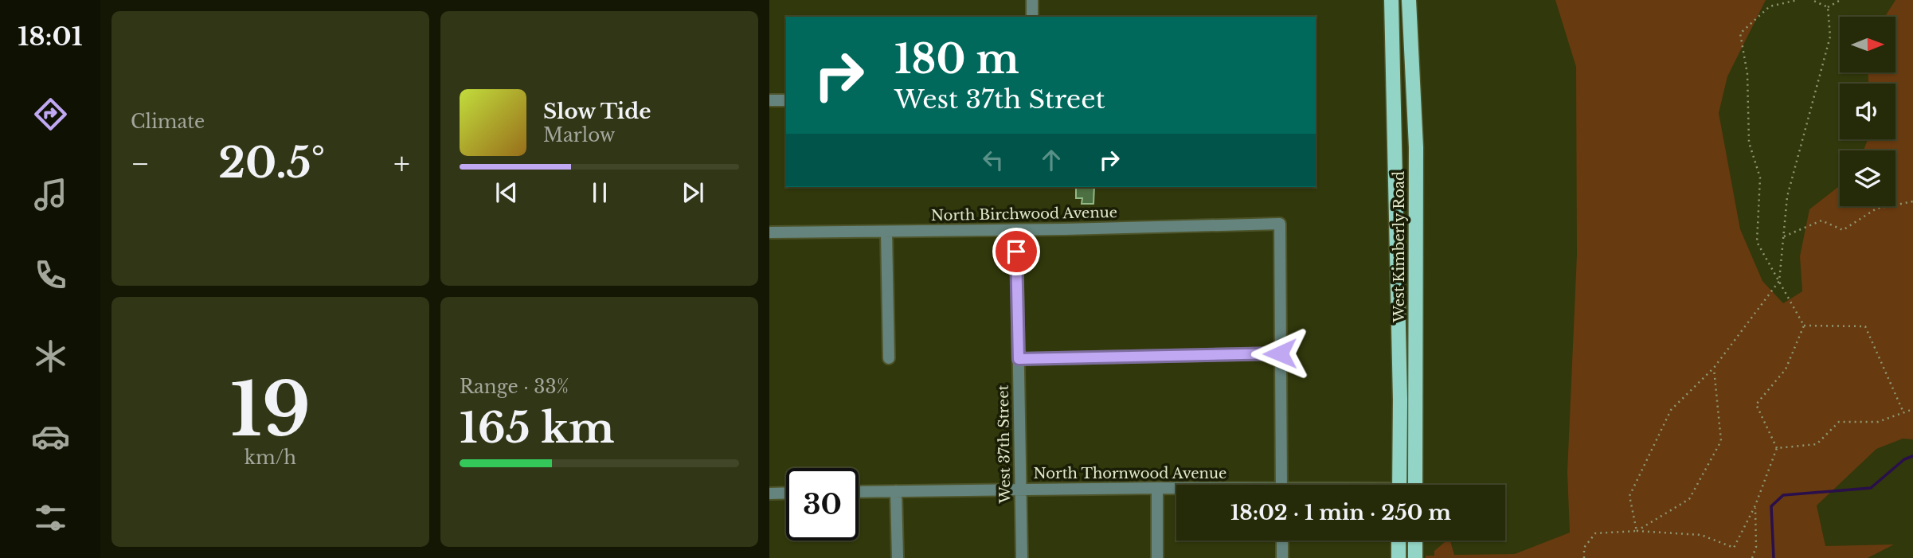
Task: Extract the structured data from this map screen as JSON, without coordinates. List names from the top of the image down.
{
  "streets": {
    "main road": ["West Kimberly Road"],
    "street": ["North Birchwood Avenue", "West 37th Street", "North Thornwood Avenue"]
  },
  "crossings": [
    ["North Birchwood Avenue", "West 37th Street"],
    ["West 37th Street", "North Thornwood Avenue"]
  ],
  "north": "right",
  "page": {
    "tabs": "18:01",
    "tile": [
      "Climate",
      ["19", "km/h"],
      ["Range · 33%", "165 km"]
    ],
    "turn": ["180 m", "West 37th Street"],
    "song": ["Slow Tide", "Marlow"],
    "heat": ["−", "20.5°", "+"],
    "limit": "30",
    "trip": "18:02 · 1 min · 250 m"
  }
}
